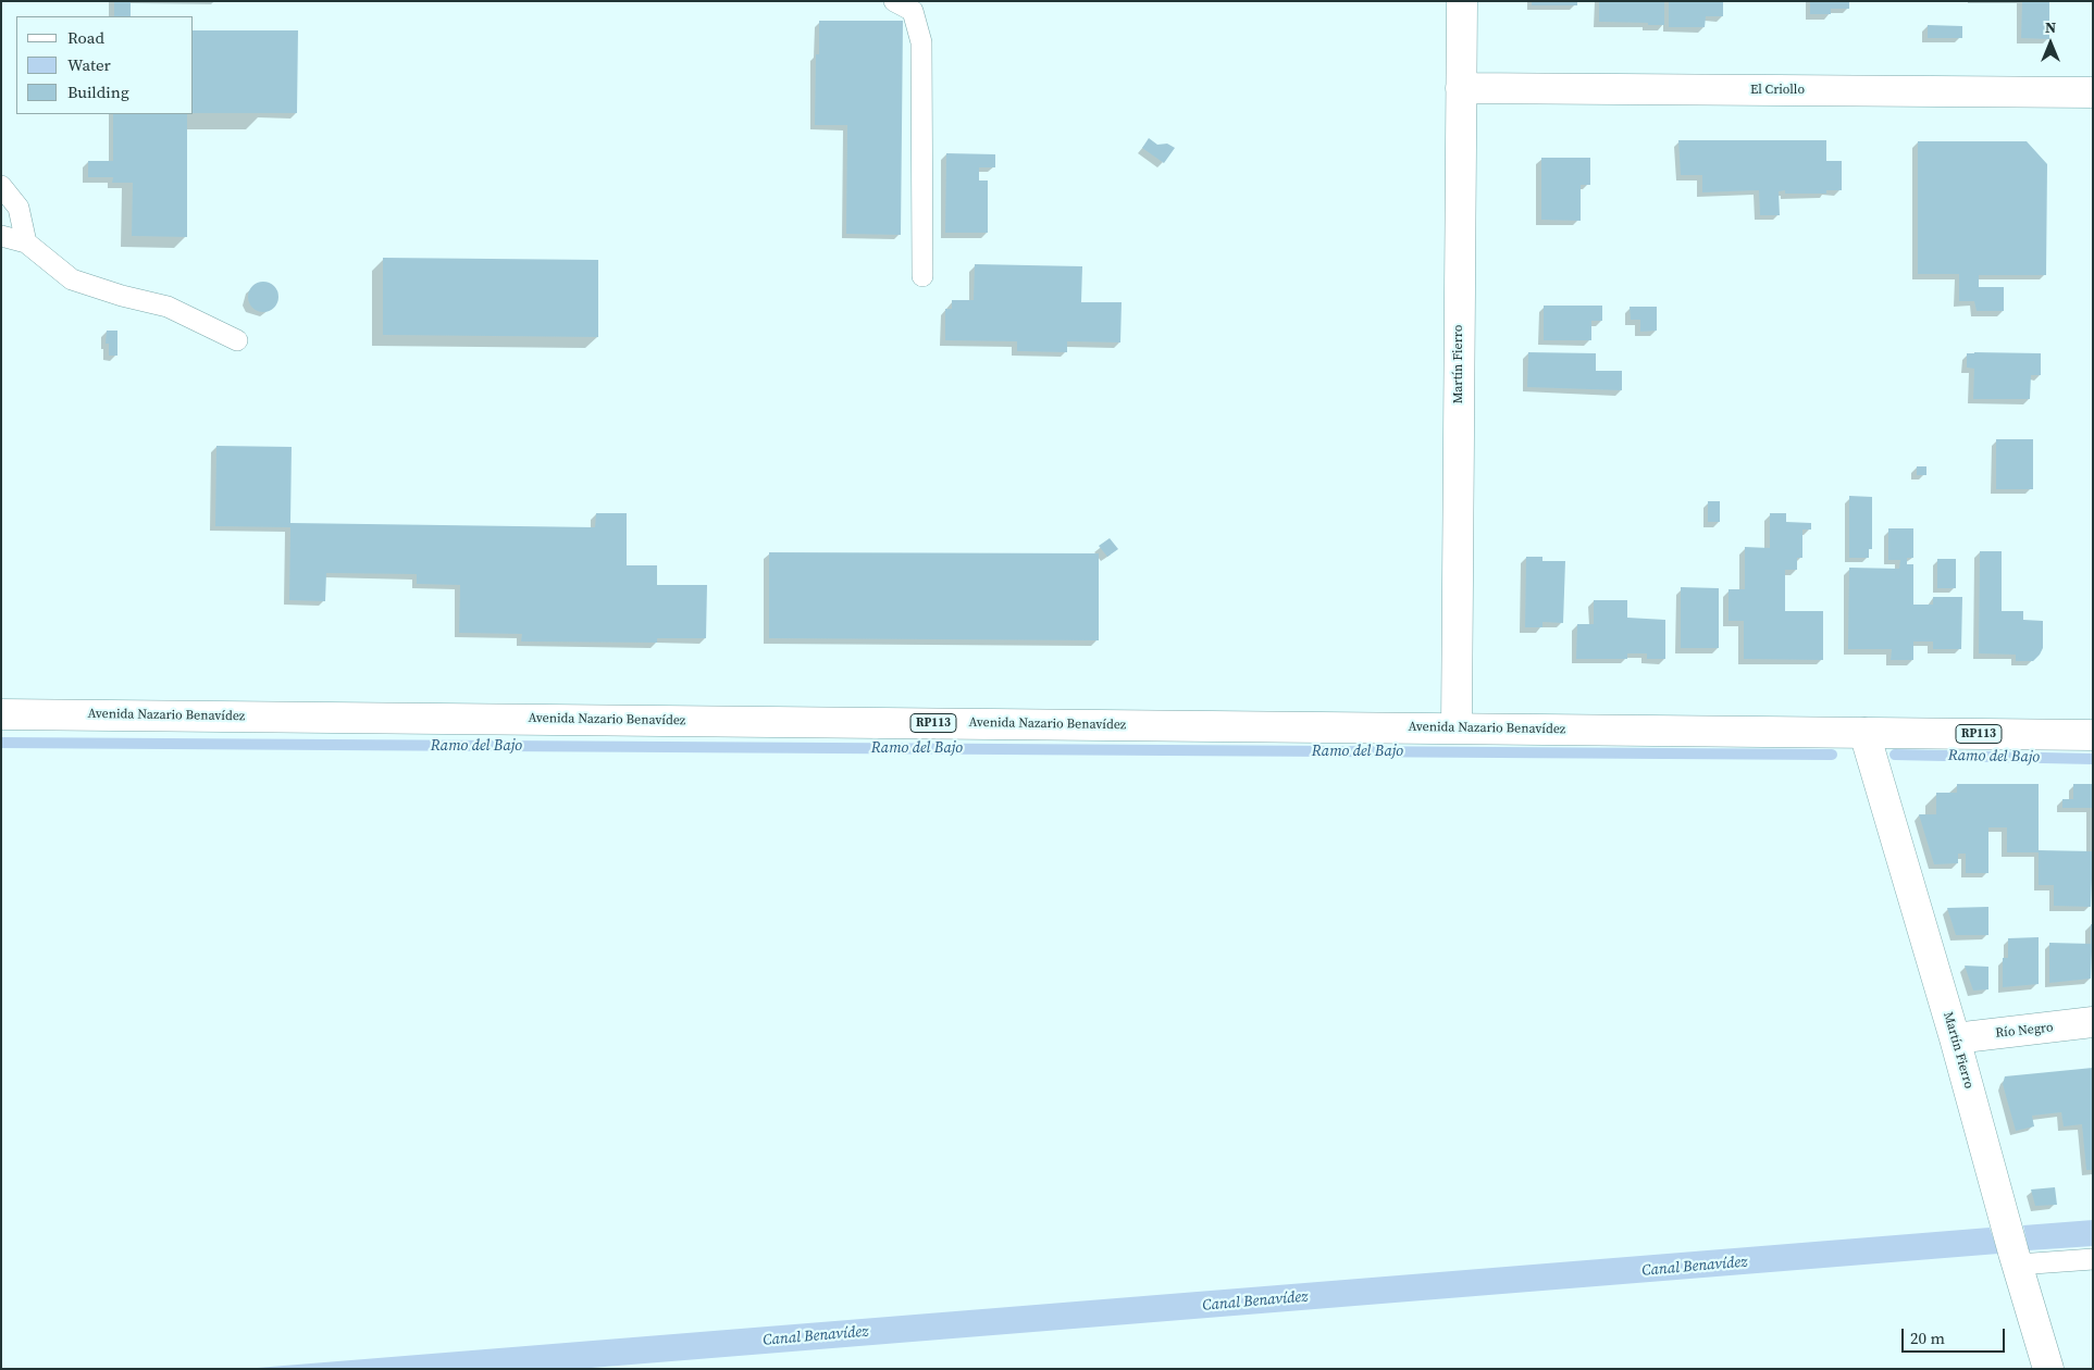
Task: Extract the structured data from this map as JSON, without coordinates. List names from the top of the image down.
{
  "streets": {
    "street": [
      "El Criollo",
      "Martín Fierro",
      "Avenida Nazario Benavídez",
      "RP113",
      "Río Negro"
    ]
  },
  "crossings": [
    ["El Criollo", "Martín Fierro"],
    ["Martín Fierro", "Avenida Nazario Benavídez"],
    ["Martín Fierro", "Río Negro"]
  ],
  "water": ["Ramo del Bajo", "Canal Benavídez"],
  "legend": ["Road", "Water", "Building"],
  "scale_bar": "20 m",
  "north": "top"
}
